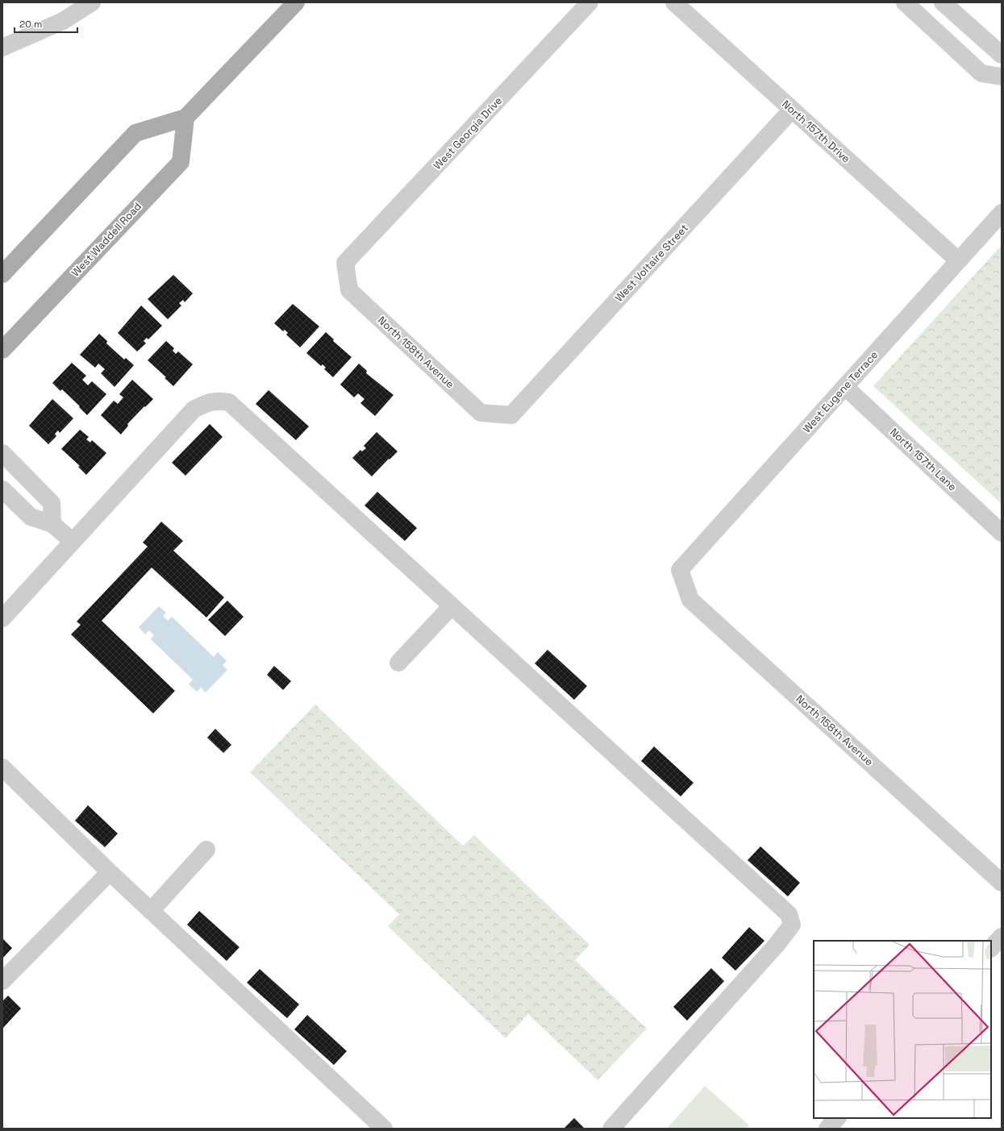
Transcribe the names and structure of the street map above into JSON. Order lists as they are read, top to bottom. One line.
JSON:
{"streets":{"main road":["West Waddell Road"],"street":["North 157th Drive","West Georgia Drive","West Voltaire Street","North 158th Avenue","West Eugene Terrace","North 157th Lane"]},"crossings":[["North 157th Drive","West Voltaire Street"],["North 157th Drive","West Eugene Terrace"],["West Georgia Drive","North 158th Avenue"],["West Voltaire Street","North 158th Avenue"],["North 158th Avenue","West Eugene Terrace"],["West Eugene Terrace","North 157th Lane"]],"scale_bar":"20 m"}
